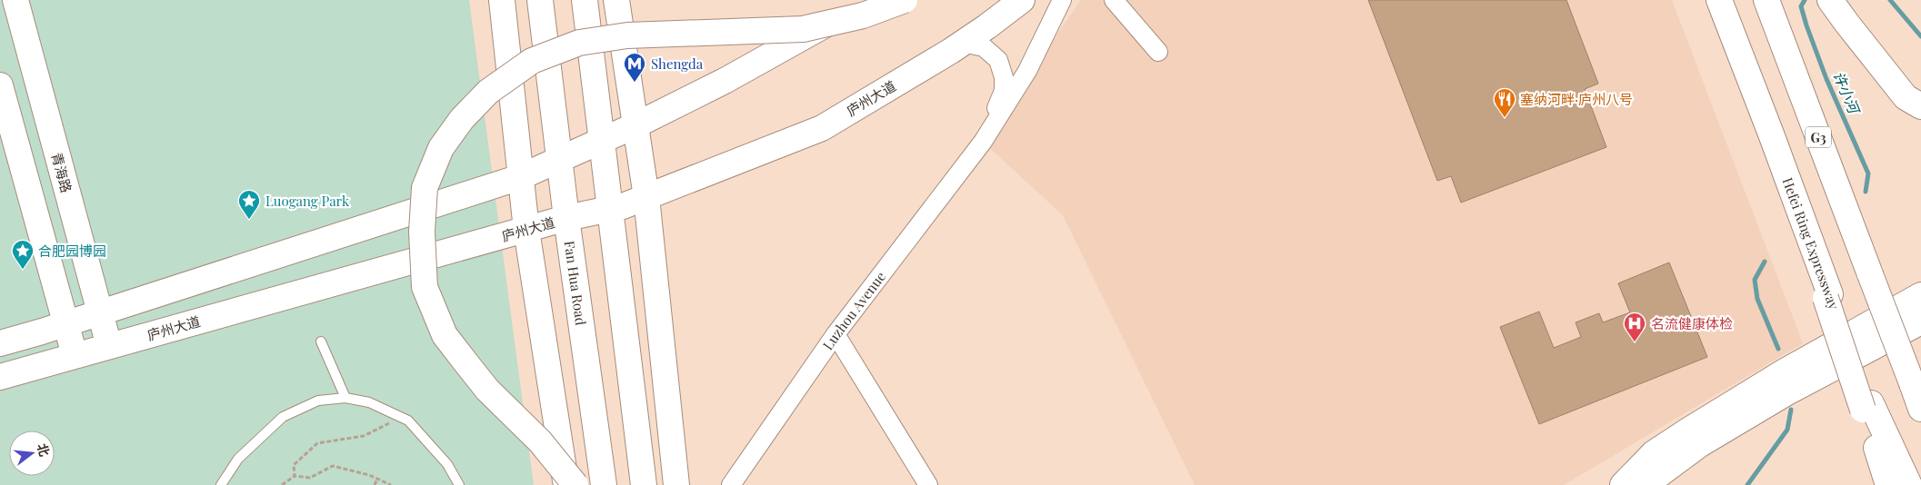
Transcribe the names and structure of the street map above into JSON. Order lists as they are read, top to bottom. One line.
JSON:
{"streets":{"main road":["庐州大道","G3","青海路","Hefei Ring Expressway","Fan Hua Road"],"street":["Luzhou Avenue"]},"crossings":[["庐州大道","青海路"],["庐州大道","Fan Hua Road"]],"water":["许小河"],"places":{"metro station":["Shengda"],"restaurant":["塞纳河畔·庐州八号"],"place":["Luogang Park","合肥园博园"],"hospital":["名流健康体检"]},"north":"right"}
